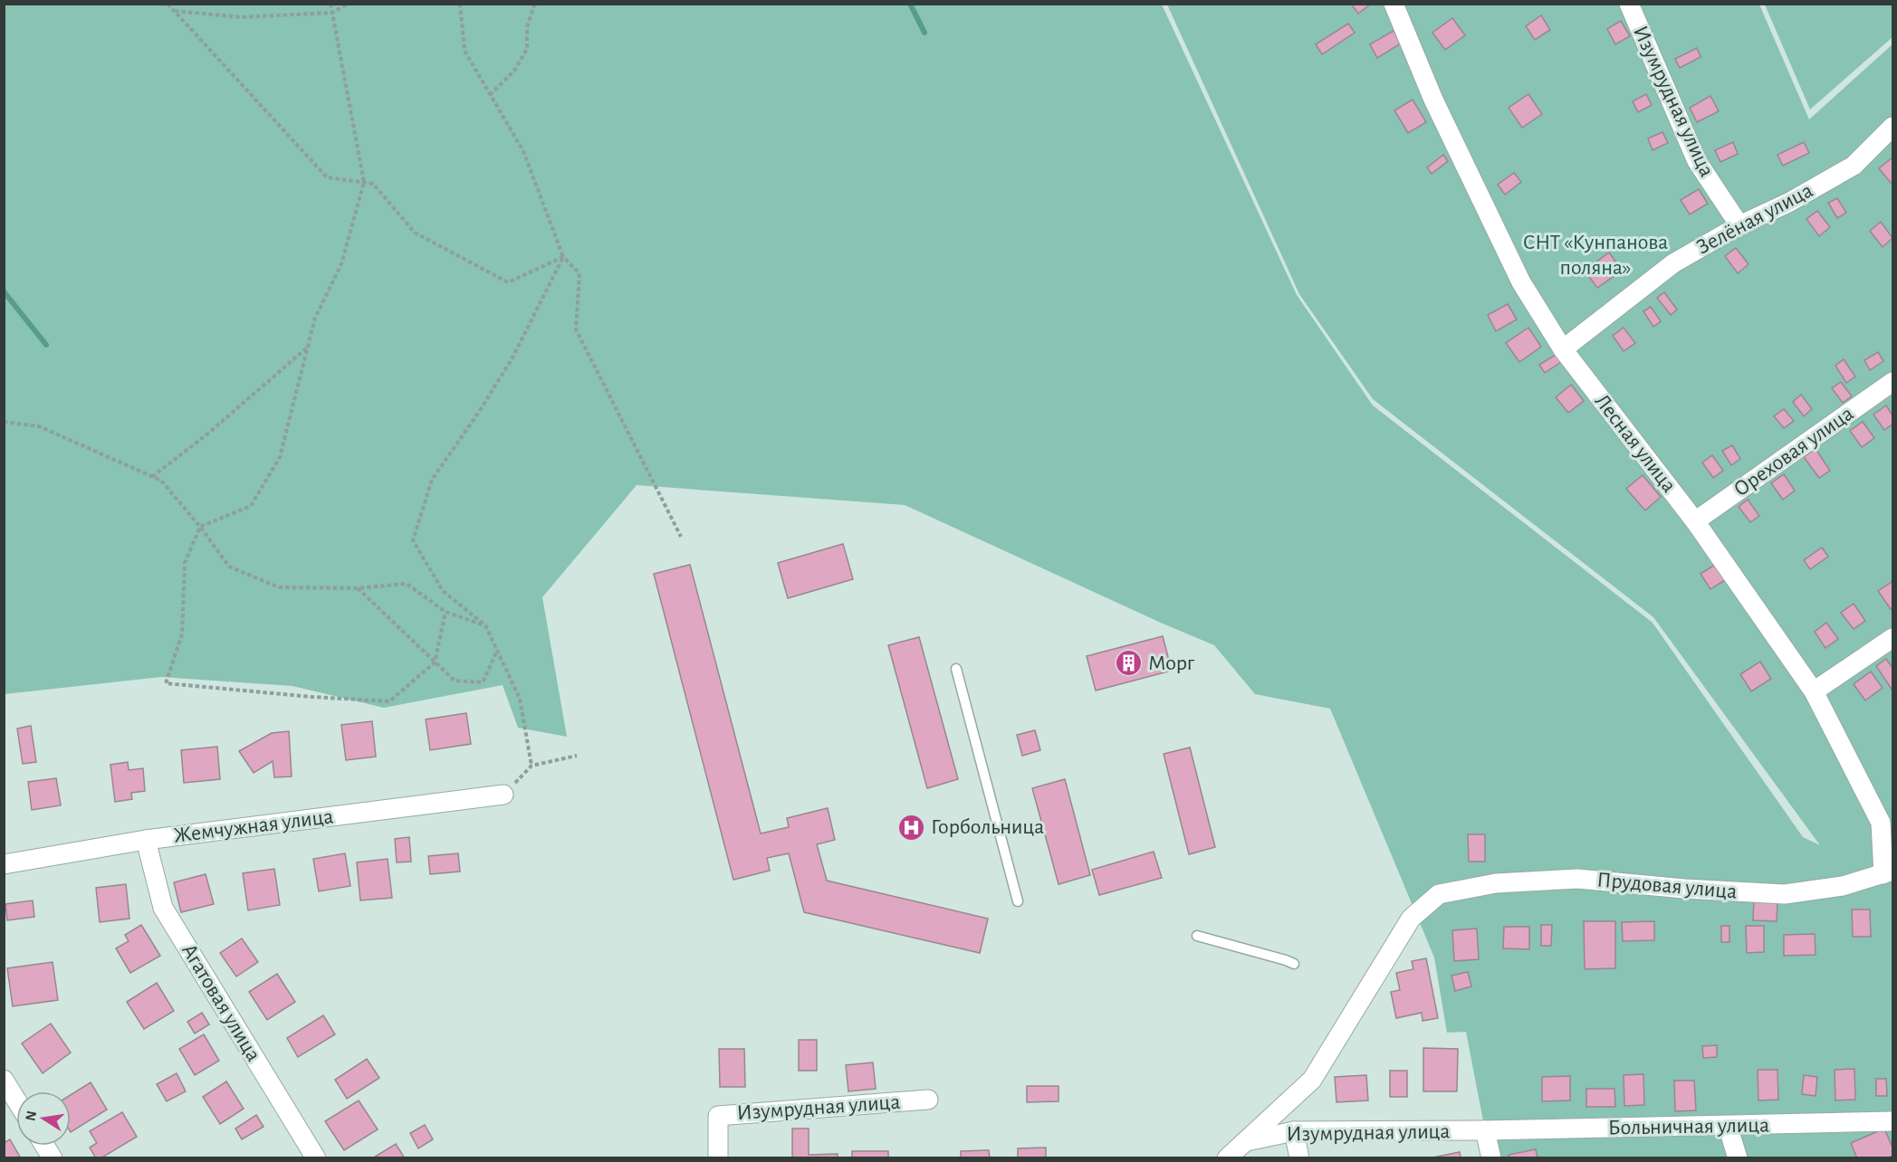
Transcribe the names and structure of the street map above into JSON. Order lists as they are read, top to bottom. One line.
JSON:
{"streets":{"street":["Изумрудная улица","Зелёная улица","Лесная улица","Ореховая улица","Жемчужная улица","Прудовая улица","Агатовая улица","Больничная улица"]},"crossings":[["Изумрудная улица","Зелёная улица"],["Изумрудная улица","Прудовая улица"],["Изумрудная улица","Больничная улица"],["Зелёная улица","Лесная улица"],["Лесная улица","Ореховая улица"],["Лесная улица","Прудовая улица"],["Жемчужная улица","Агатовая улица"]],"parks":["СНТ «Кунпанова поляна»"],"places":{"building":["Морг"],"hospital":["Горбольница"]},"north":"left"}
